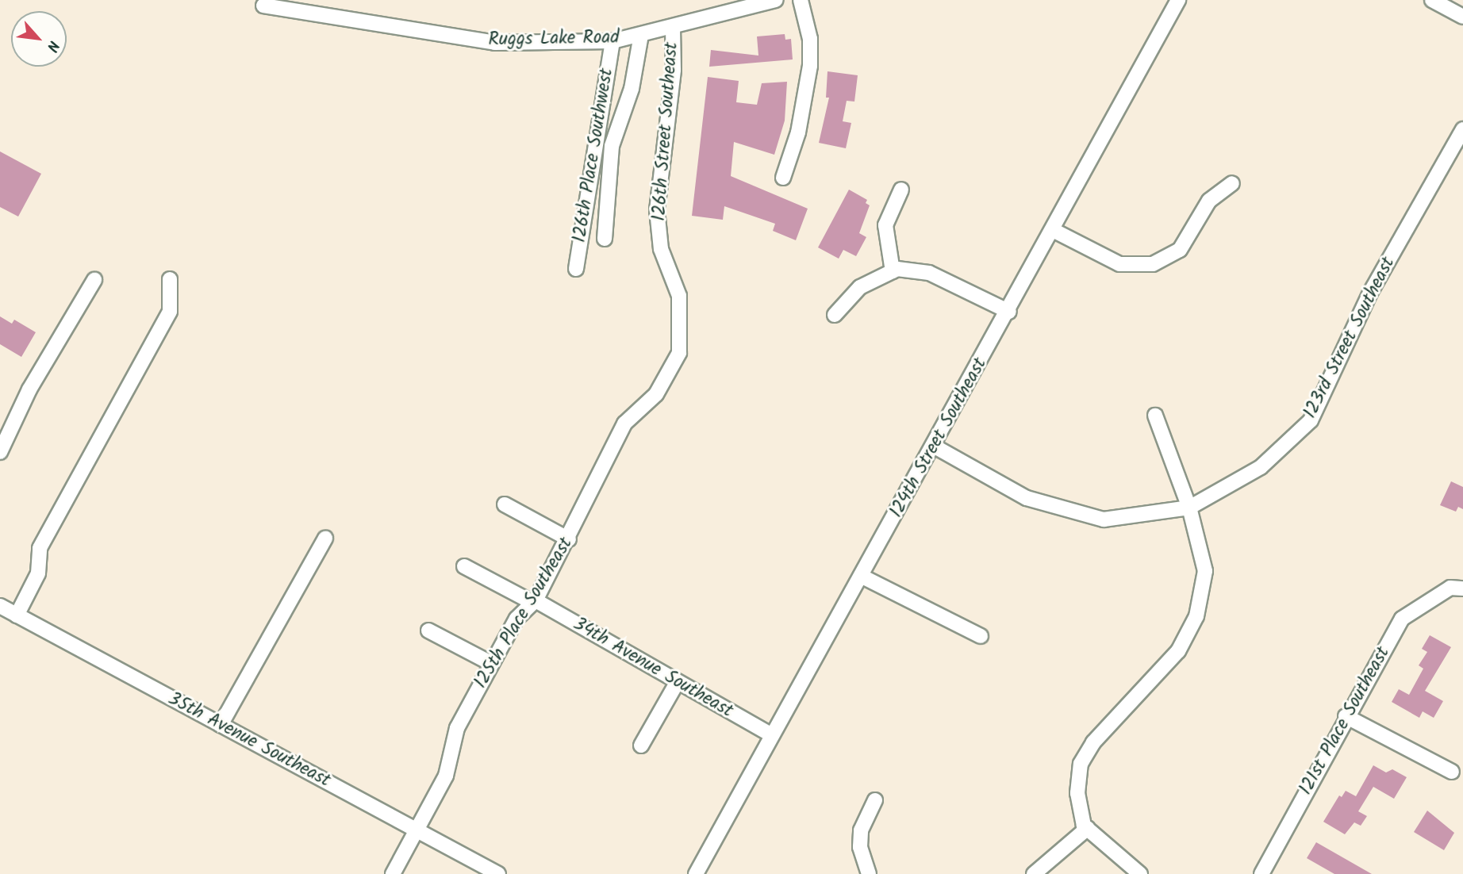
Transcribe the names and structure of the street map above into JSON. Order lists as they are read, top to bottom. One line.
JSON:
{"streets":{"street":["Ruggs Lake Road","126th Street Southeast","126th Place Southwest","123rd Street Southeast","124th Street Southeast","125th Place Southeast","34th Avenue Southeast","121st Place Southeast","35th Avenue Southeast"]},"crossings":[["Ruggs Lake Road","126th Street Southeast"],["Ruggs Lake Road","126th Place Southwest"],["126th Street Southeast","125th Place Southeast"],["123rd Street Southeast","124th Street Southeast"],["124th Street Southeast","34th Avenue Southeast"],["125th Place Southeast","34th Avenue Southeast"],["125th Place Southeast","35th Avenue Southeast"]],"north":"bottom right"}
